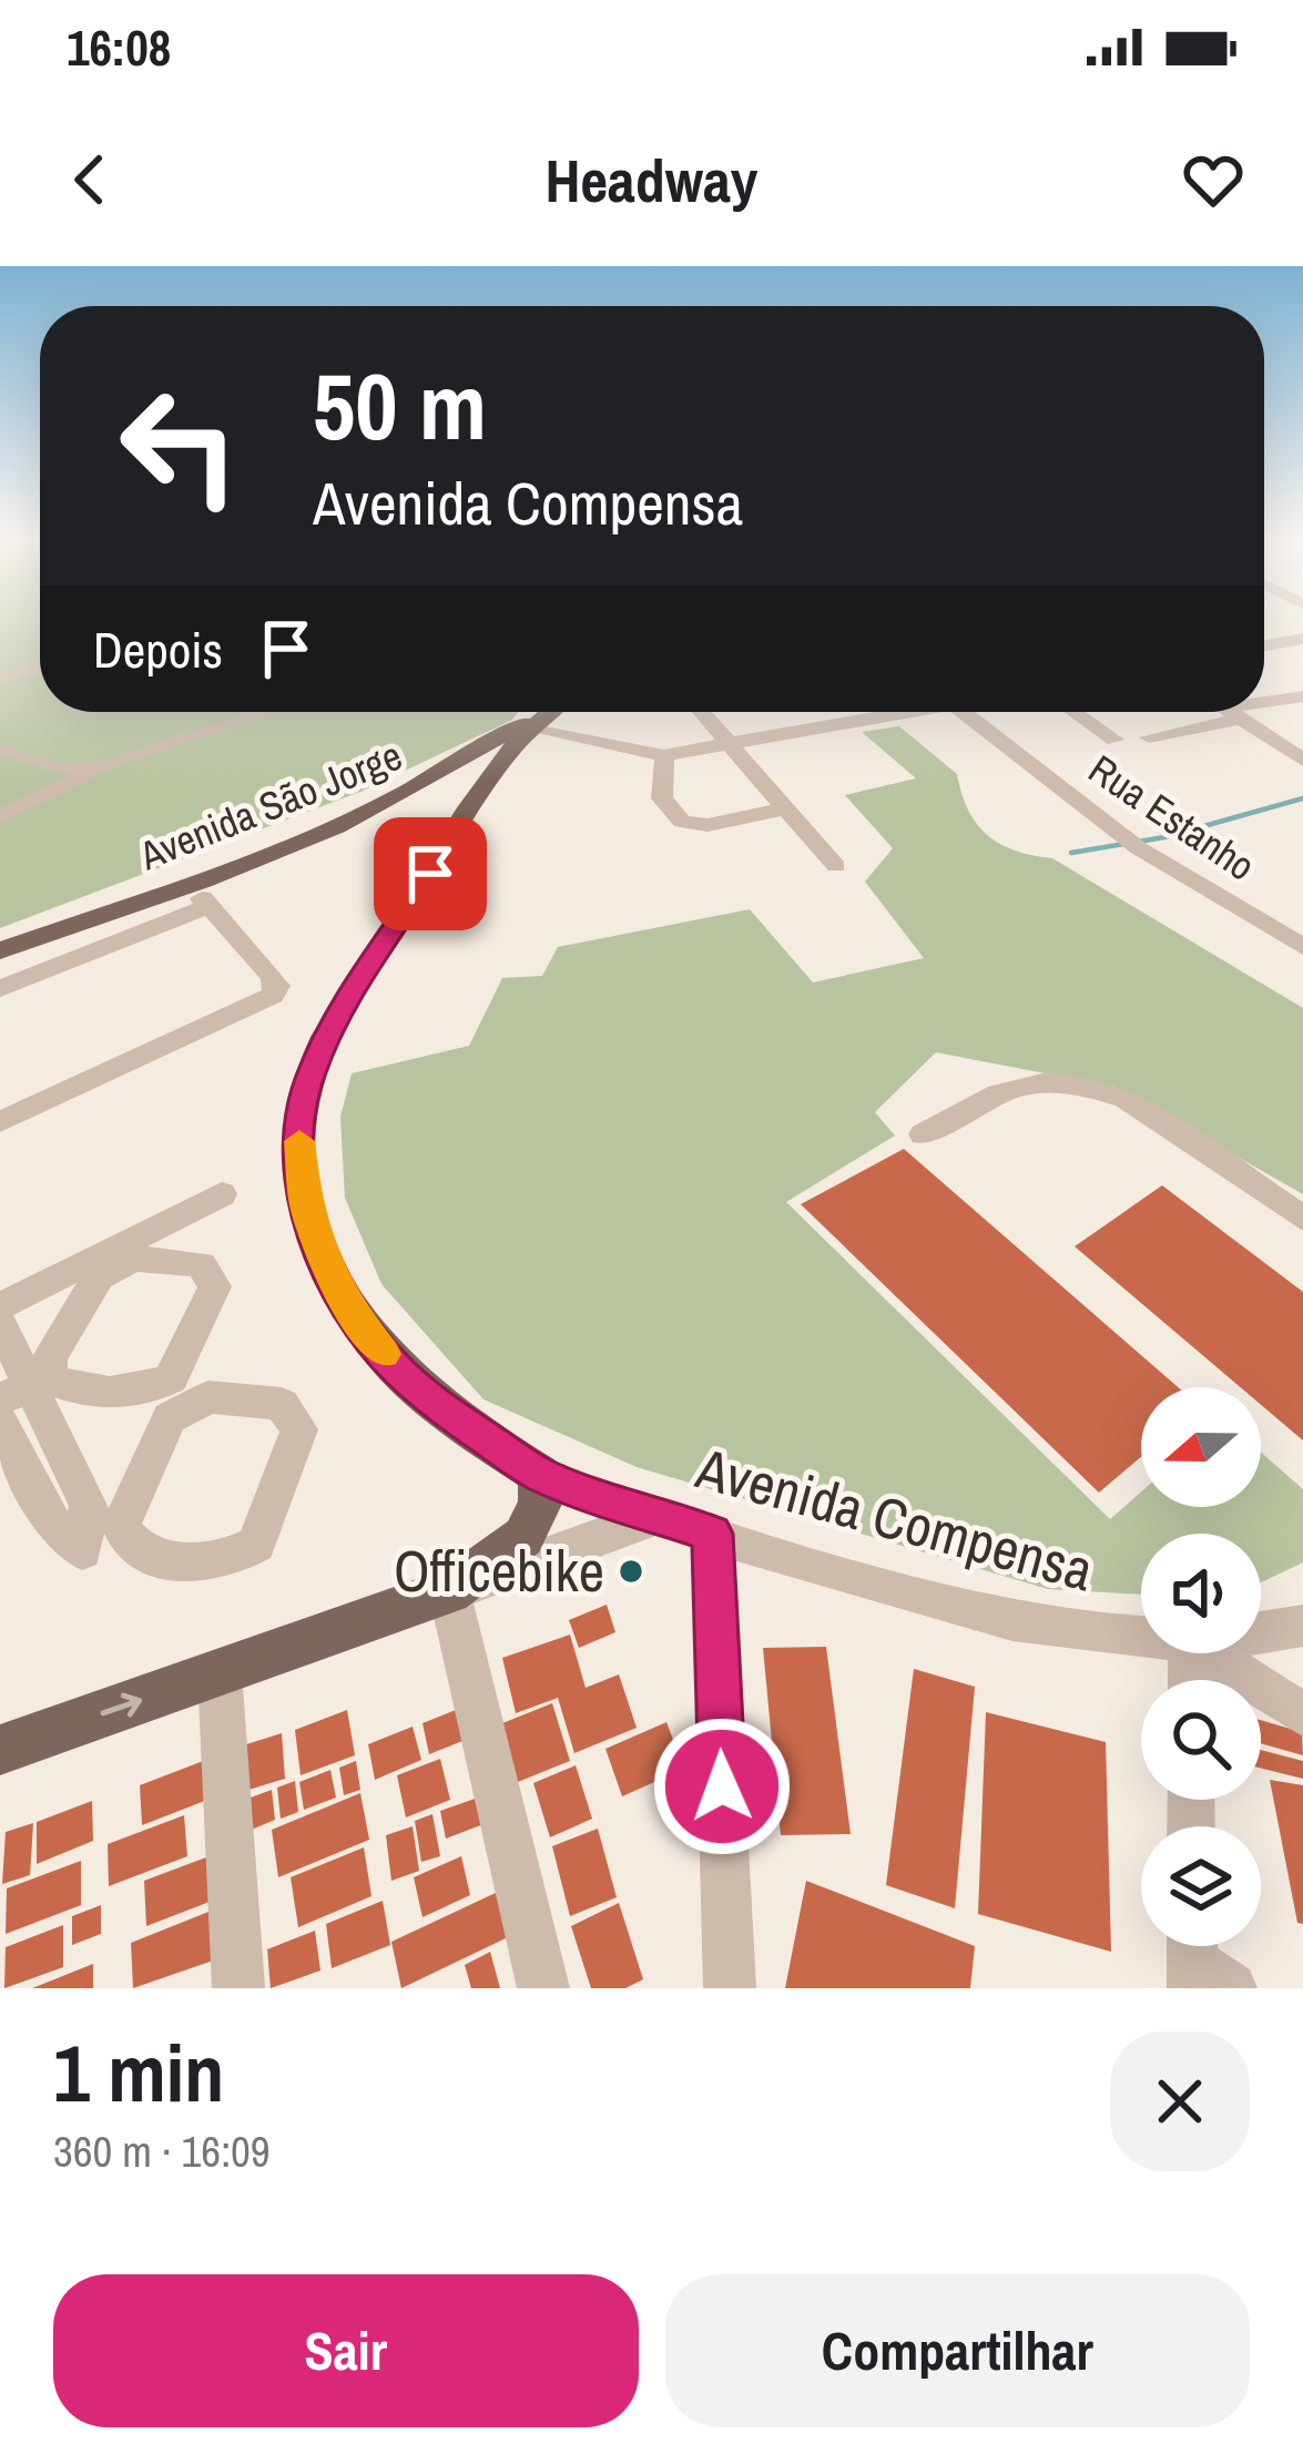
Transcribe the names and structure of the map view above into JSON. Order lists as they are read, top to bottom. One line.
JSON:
{"streets":{"main road":["Avenida São Jorge","Avenida Compensa"],"street":["Rua Estanho"]},"places":["Officebike"],"north":"left","page":{"status":"16:08","header":"Headway","turn":["50 m","Avenida Compensa"],"then":"Depois","heading":["1 min","360 m · 16:09"],"buttons":["Sair","Compartilhar"]}}
